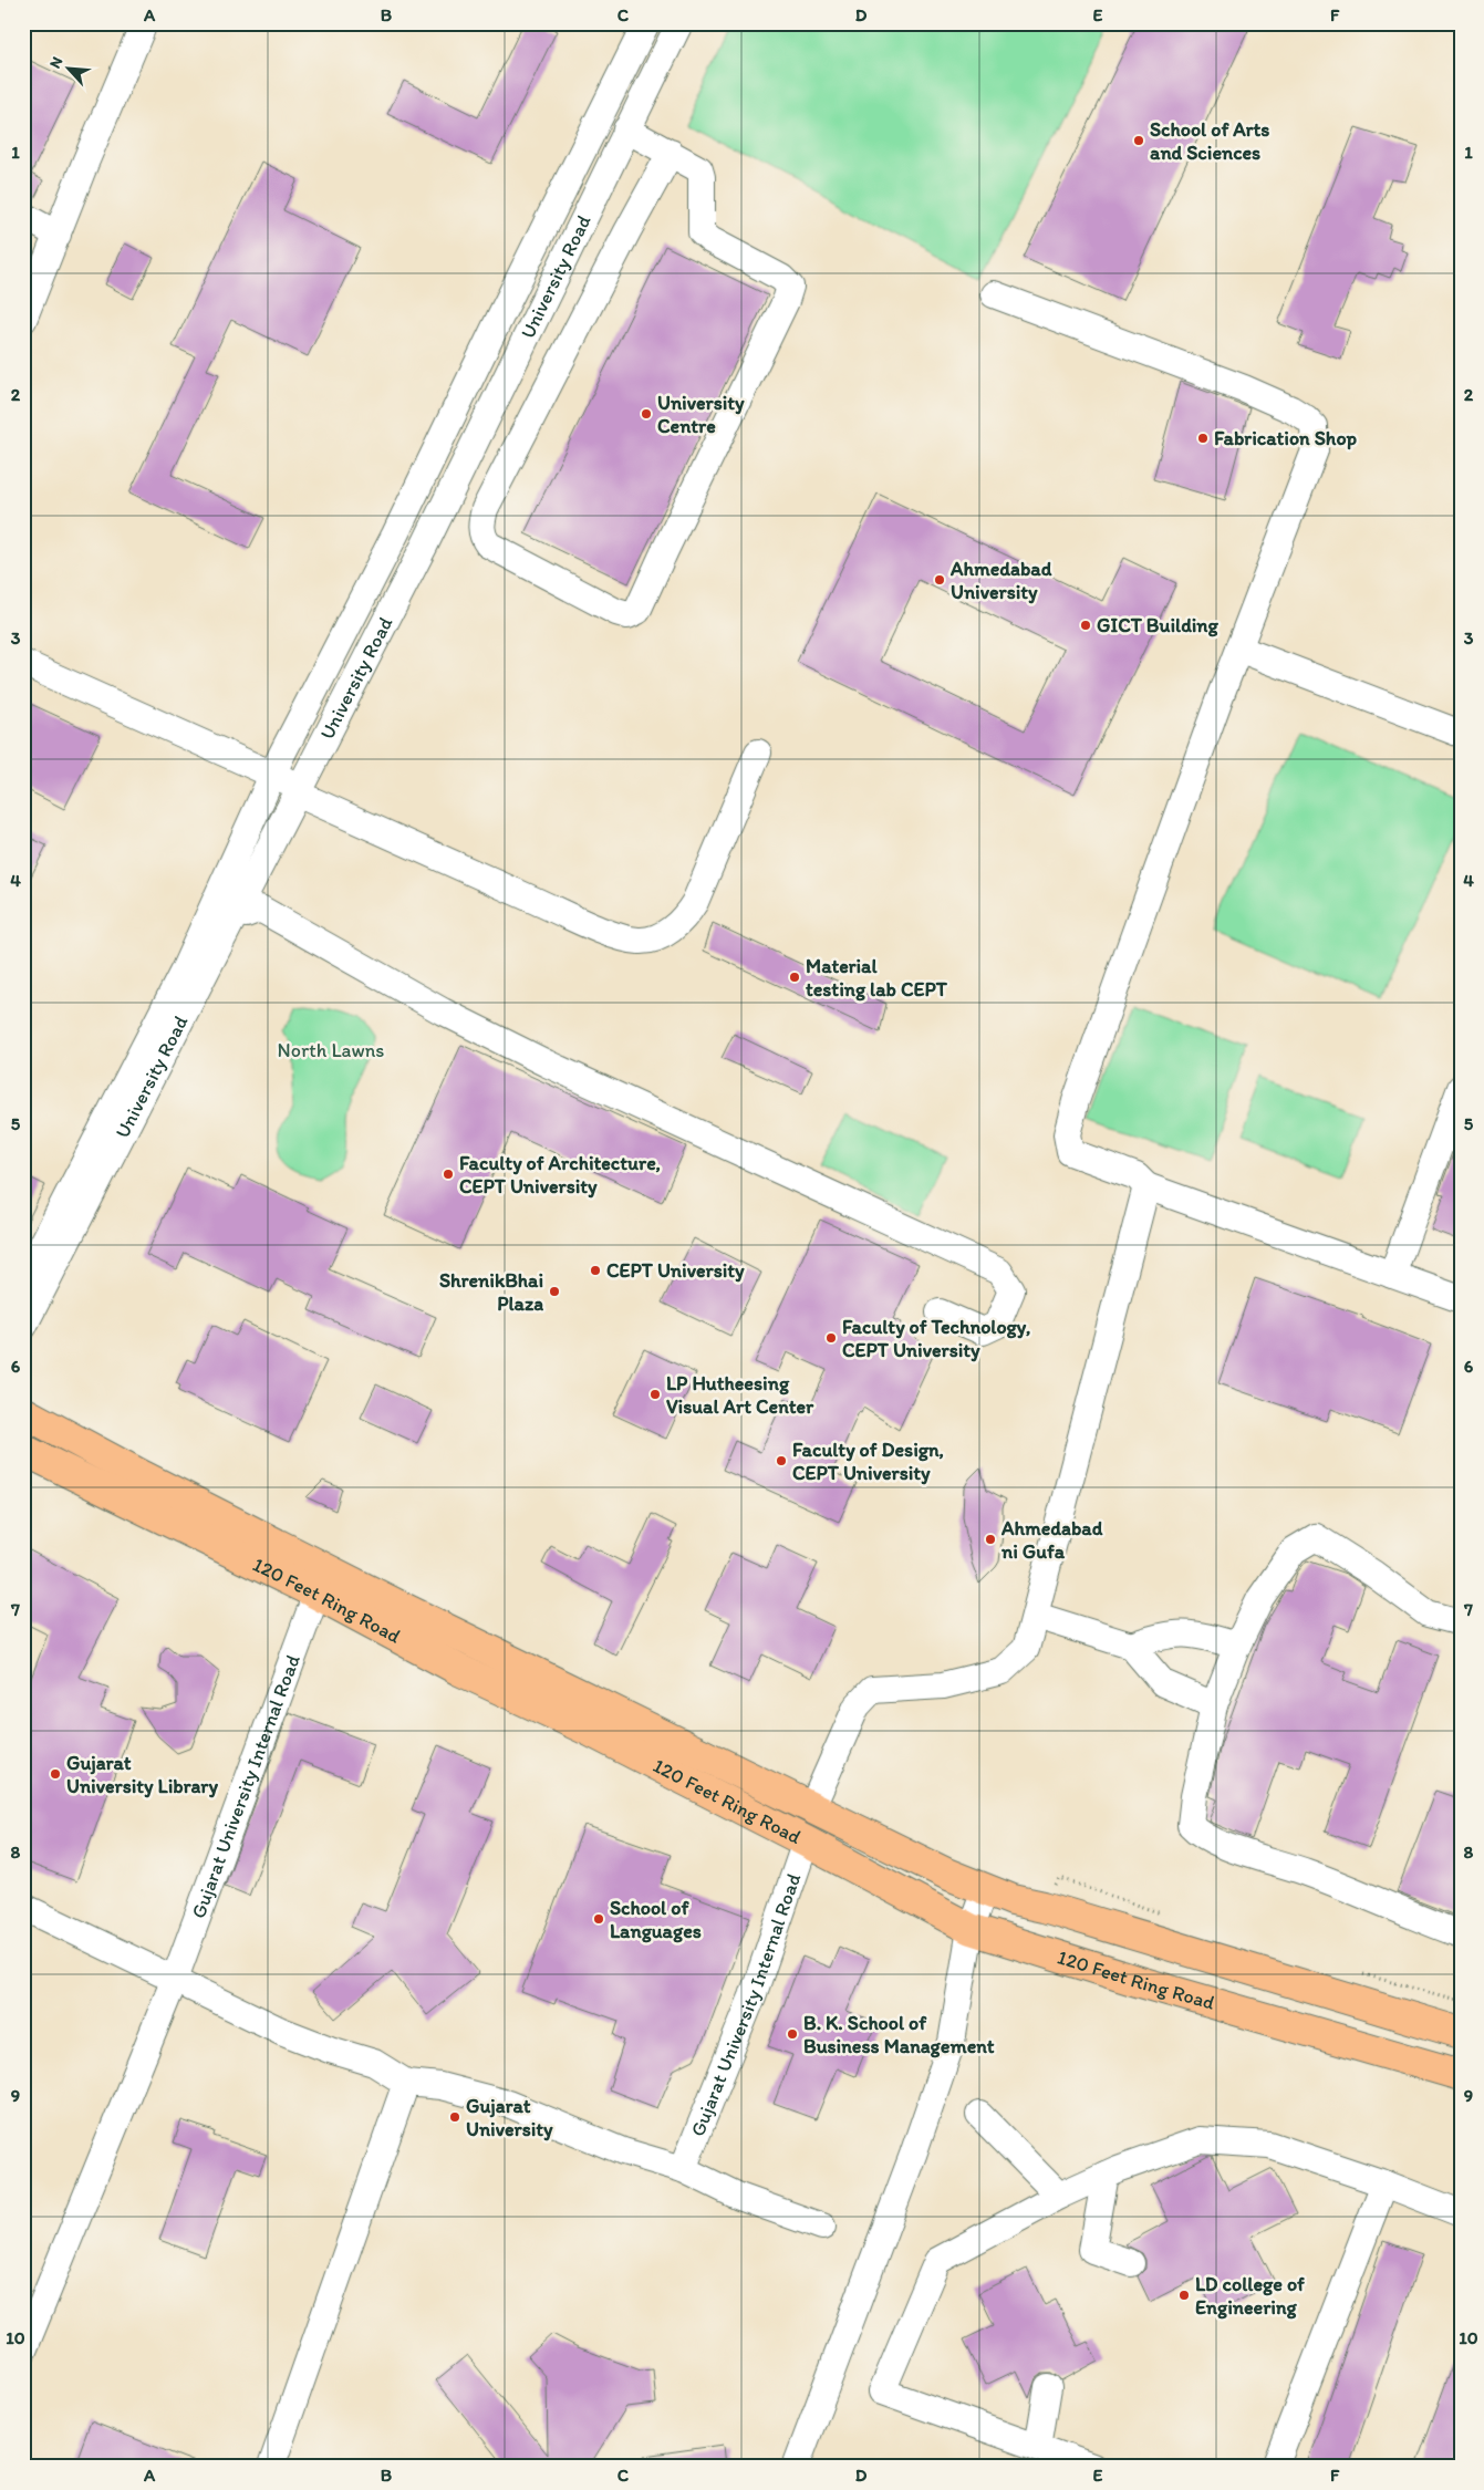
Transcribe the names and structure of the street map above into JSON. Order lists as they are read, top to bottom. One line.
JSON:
{"streets":{"main road":["120 Feet Ring Road"],"street":["University Road","Gujarat University Internal Road"]},"crossings":[["120 Feet Ring Road","Gujarat University Internal Road"]],"parks":["North Lawns"],"places":["School of Arts and Sciences","University Centre","Fabrication Shop","Ahmedabad University","GICT Building","Material testing lab CEPT","Faculty of Architecture, CEPT University","CEPT University","ShrenikBhai Plaza","Faculty of Technology, CEPT University","LP Hutheesing Visual Art Center","Faculty of Design, CEPT University","Ahmedabad ni Gufa","Gujarat University Library","School of Languages","B. K. School of Business Management","Gujarat University","LD college of Engineering"],"north":"top left","grid":{"columns":["A","B","C","D","E","F"],"rows":["1","2","3","4","5","6","7","8","9","10"]}}
